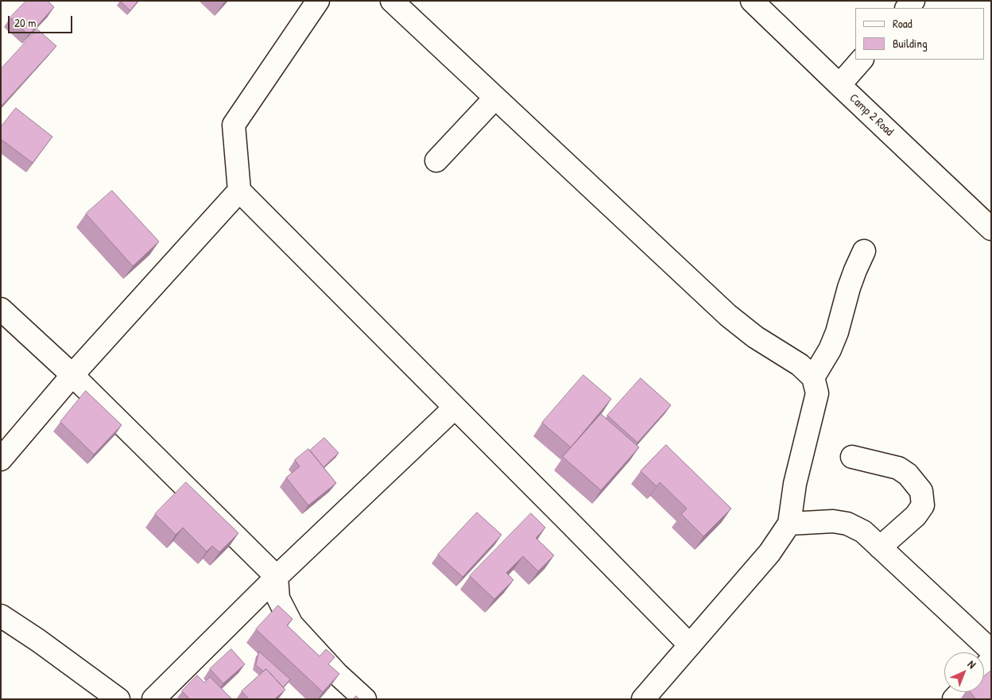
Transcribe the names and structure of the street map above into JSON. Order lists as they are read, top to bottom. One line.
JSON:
{"streets":{"street":["Camp 2 Road"]},"legend":["Road","Building"],"scale_bar":"20 m","north":"top right"}
